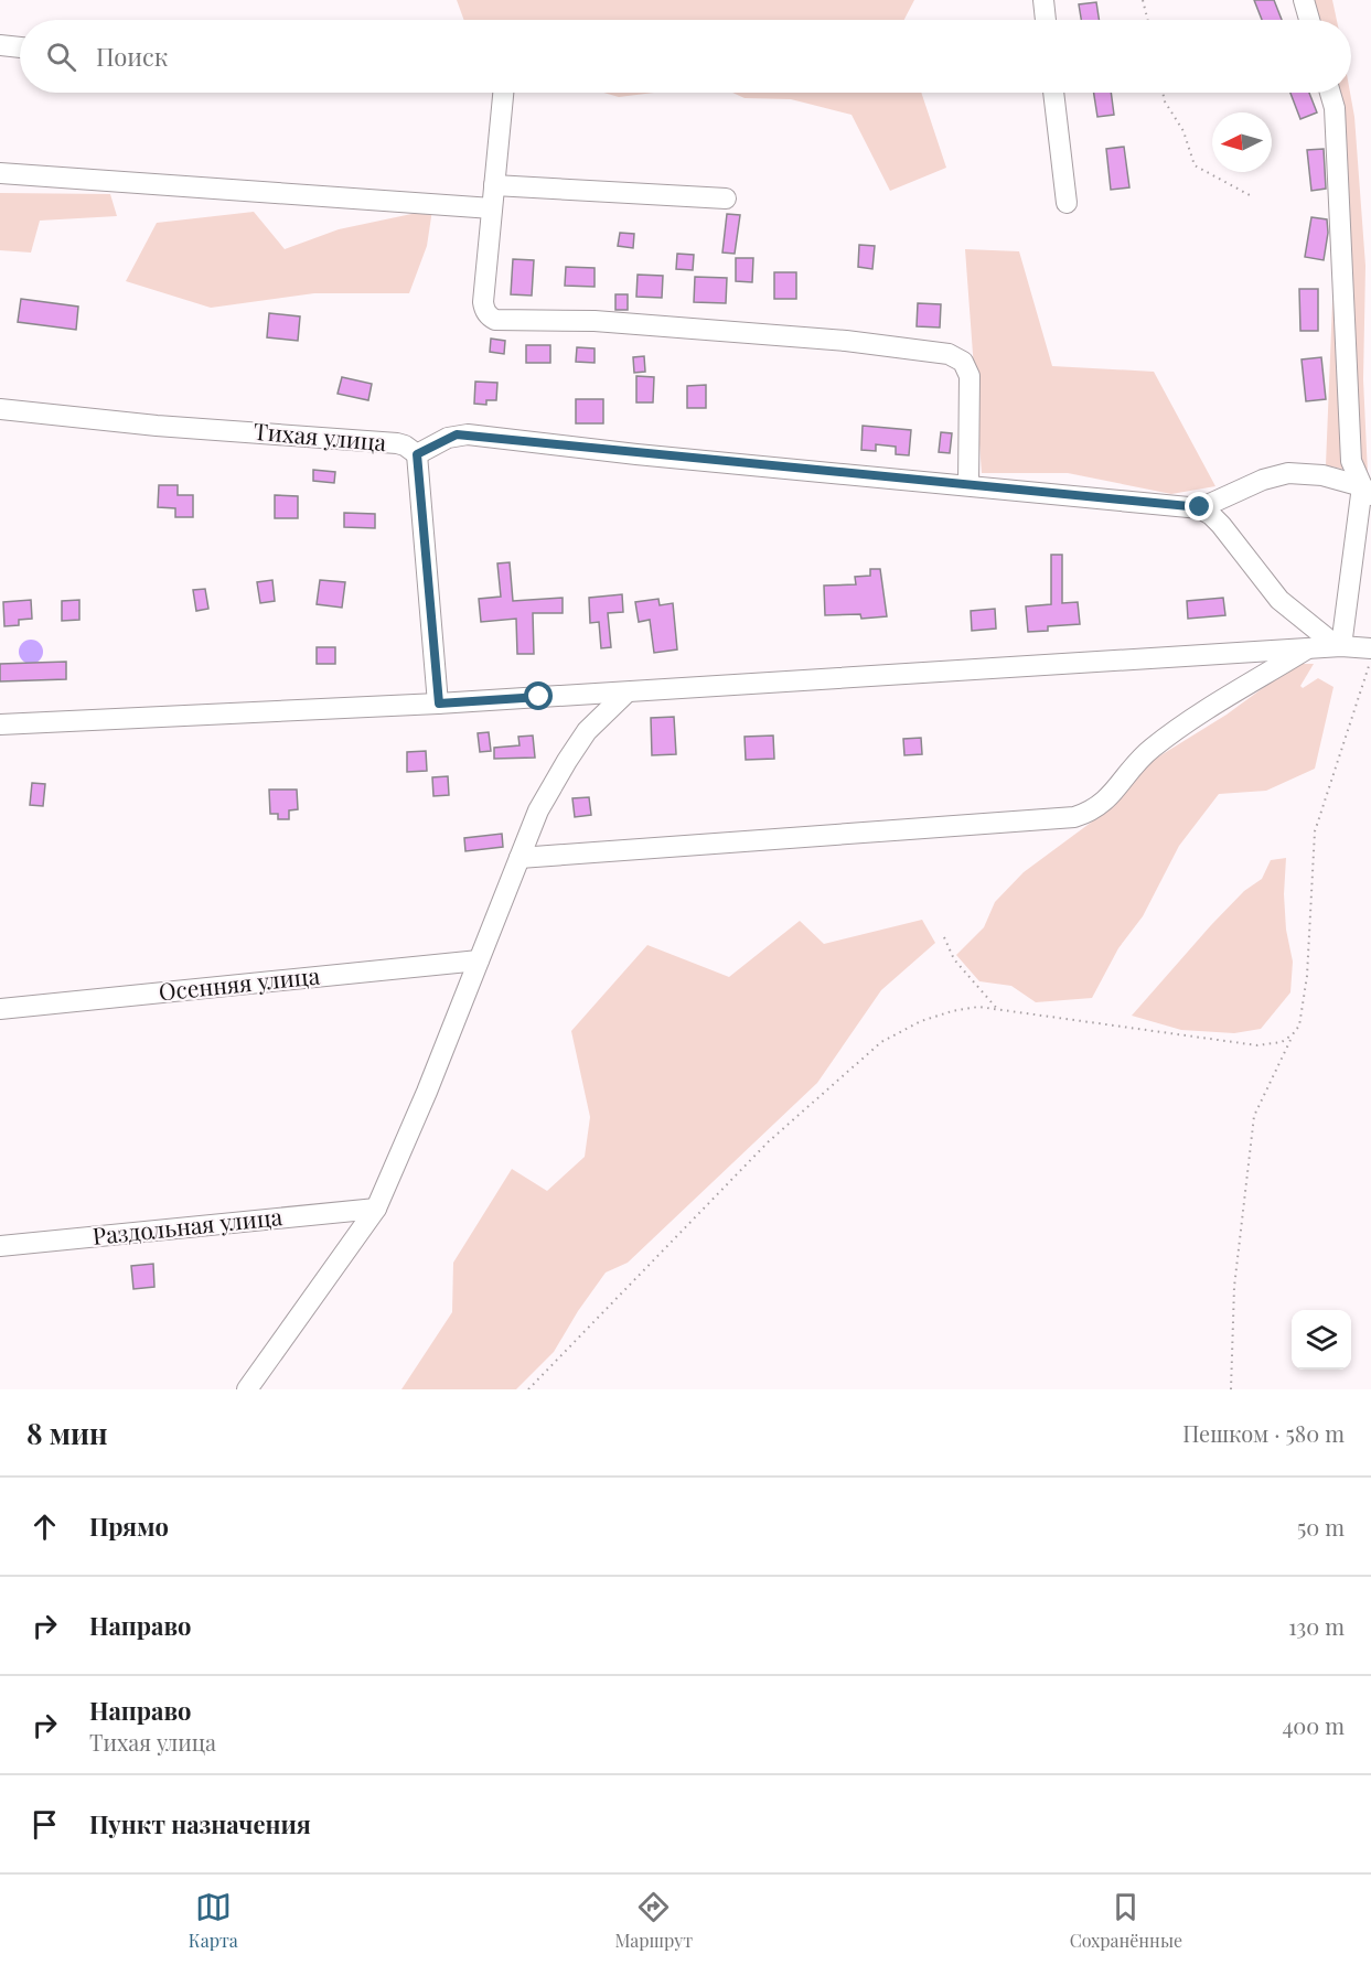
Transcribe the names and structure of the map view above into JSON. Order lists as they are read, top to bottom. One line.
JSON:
{"streets":{"street":["Тихая улица","Осенняя улица","Раздольная улица"]},"north":"left","page":{"search":"Поиск","heading":["8 мин","Пешком · 580 m"],"list":[["Прямо","50 m"],["Направо","130 m"],["Направо","Тихая улица","400 m"],"Пункт назначения"],"nav":["Карта","Маршрут","Сохранённые"]}}
